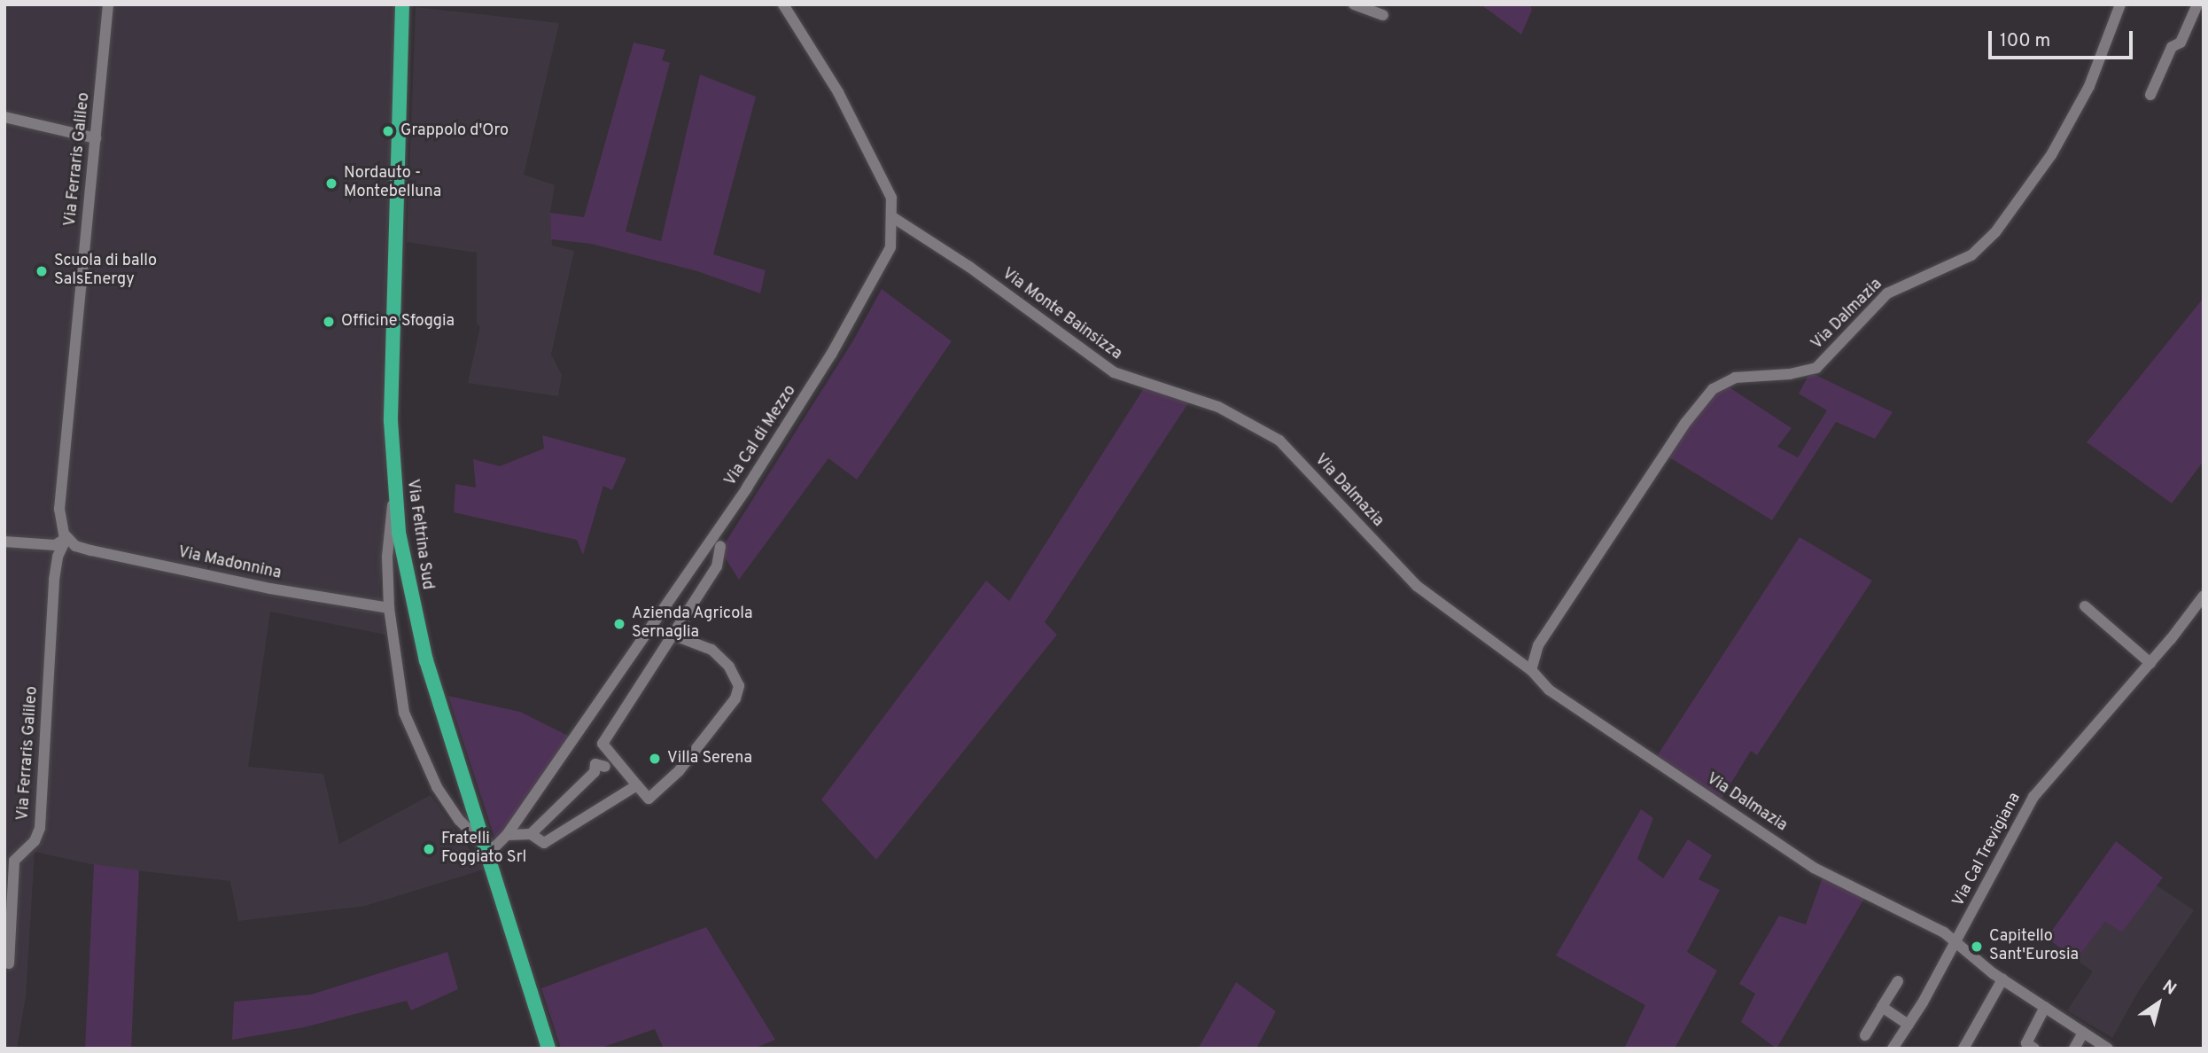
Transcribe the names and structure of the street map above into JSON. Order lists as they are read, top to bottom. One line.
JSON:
{"streets":{"main road":["Via Feltrina Sud"],"street":["Via Ferraris Galileo","Via Monte Bainsizza","Via Dalmazia","Via Cal di Mezzo","Via Madonnina","Via Cal Trevigiana"]},"crossings":[["Via Ferraris Galileo","Via Madonnina"],["Via Monte Bainsizza","Via Dalmazia"],["Via Monte Bainsizza","Via Cal di Mezzo"],["Via Dalmazia","Via Cal Trevigiana"],["Via Cal di Mezzo","Via Feltrina Sud"]],"places":["Grappolo d'Oro","Nordauto - Montebelluna","Scuola di ballo SalsEnergy","Officine Sfoggia","Azienda Agricola Sernaglia","Villa Serena","Fratelli Foggiato Srl","Capitello Sant'Eurosia"],"scale_bar":"100 m","north":"top right"}
